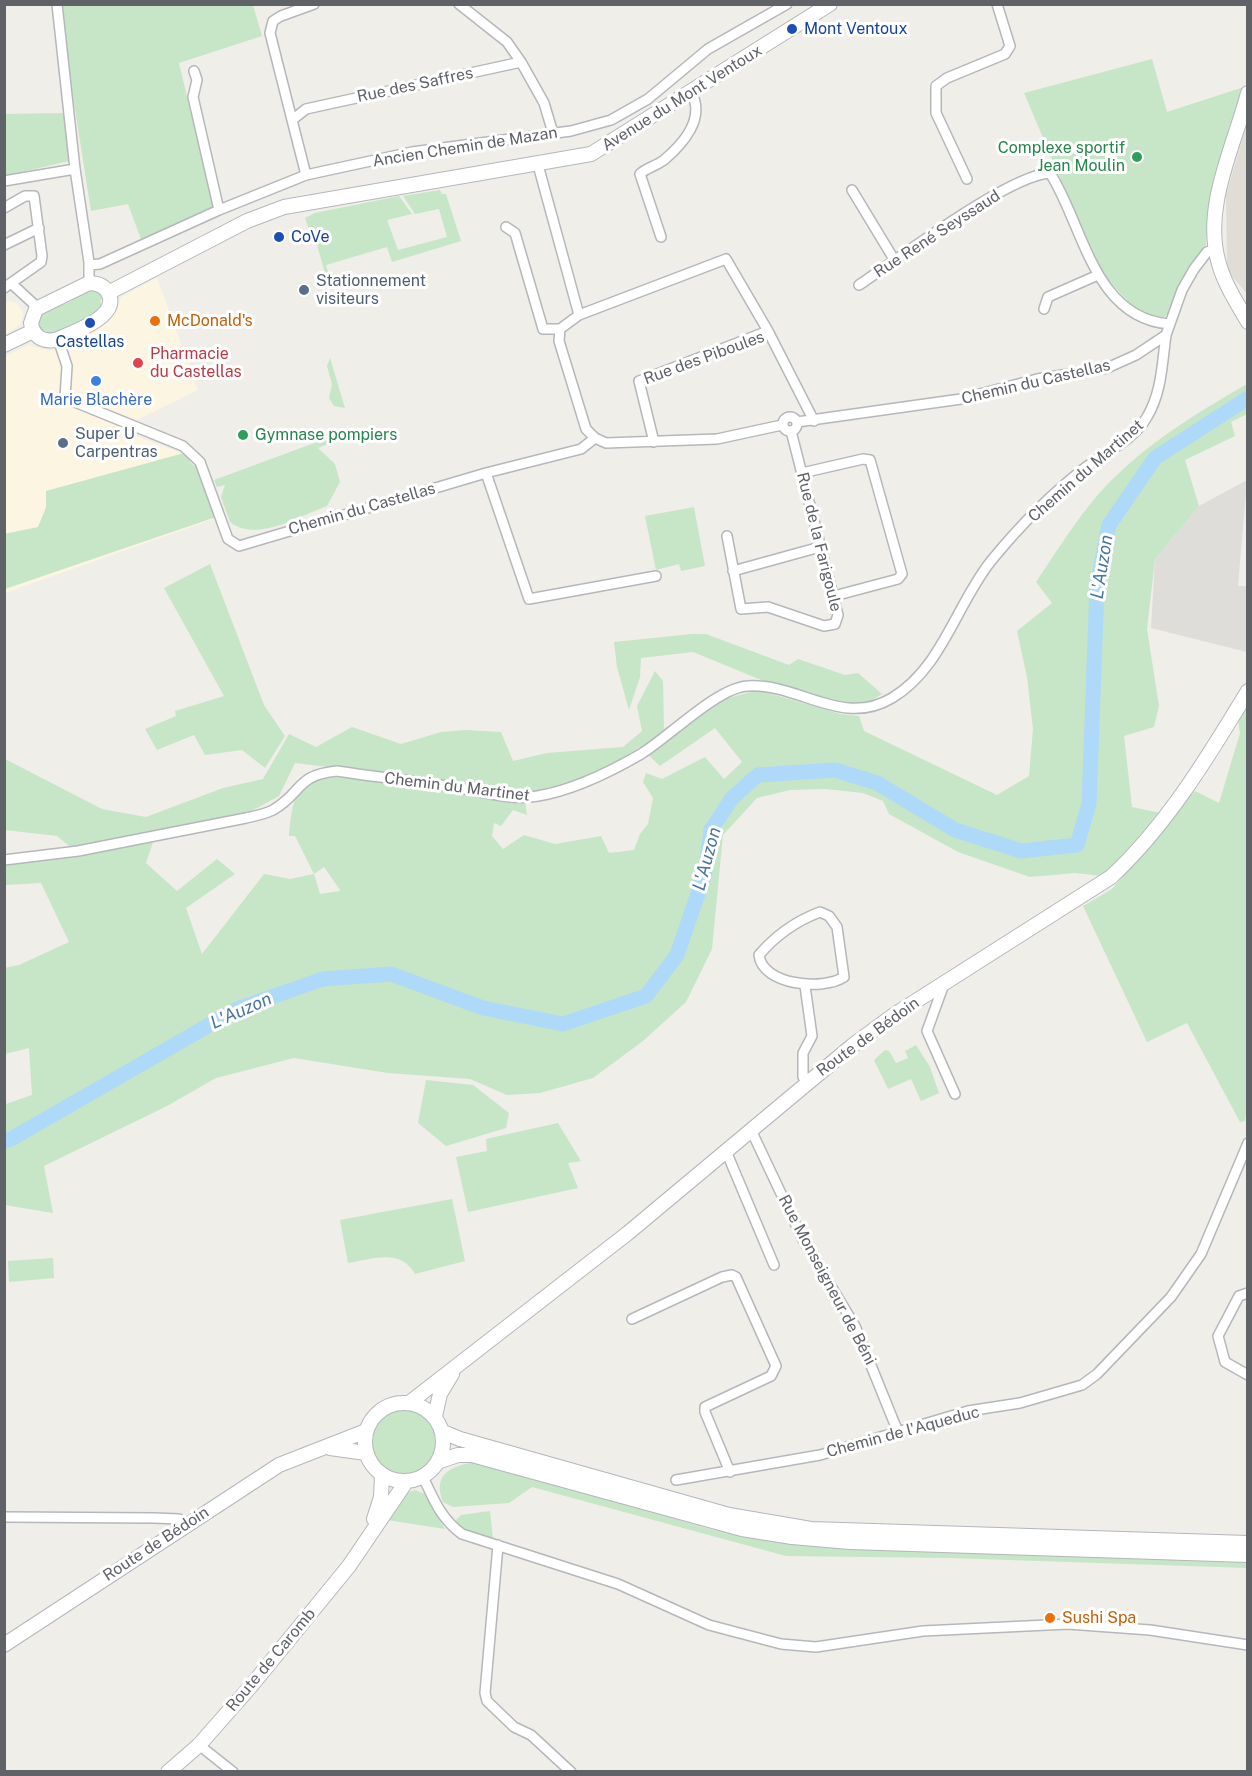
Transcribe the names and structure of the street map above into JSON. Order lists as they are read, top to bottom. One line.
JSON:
{"streets":{"main road":["Avenue du Mont Ventoux","Route de Bédoin","Route de Caromb"],"street":["Rue des Saffres","Ancien Chemin de Mazan","Rue René Seyssaud","Rue des Piboules","Chemin du Castellas","Chemin du Martinet","Rue de la Farigoule","Rue Monseigneur de Béni","Chemin de l'Aqueduc"]},"crossings":[["Rue des Piboules","Chemin du Castellas"],["Chemin du Castellas","Chemin du Martinet"],["Chemin du Castellas","Rue de la Farigoule"],["Route de Bédoin","Rue Monseigneur de Béni"],["Rue Monseigneur de Béni","Chemin de l'Aqueduc"]],"water":["L'Auzon"],"places":["Mont Ventoux","Complexe sportif Jean Moulin","CoVe","Stationnement visiteurs","McDonald's","Castellas","Pharmacie du Castellas","Marie Blachère","Gymnase pompiers","Super U Carpentras","Sushi Spa"]}
